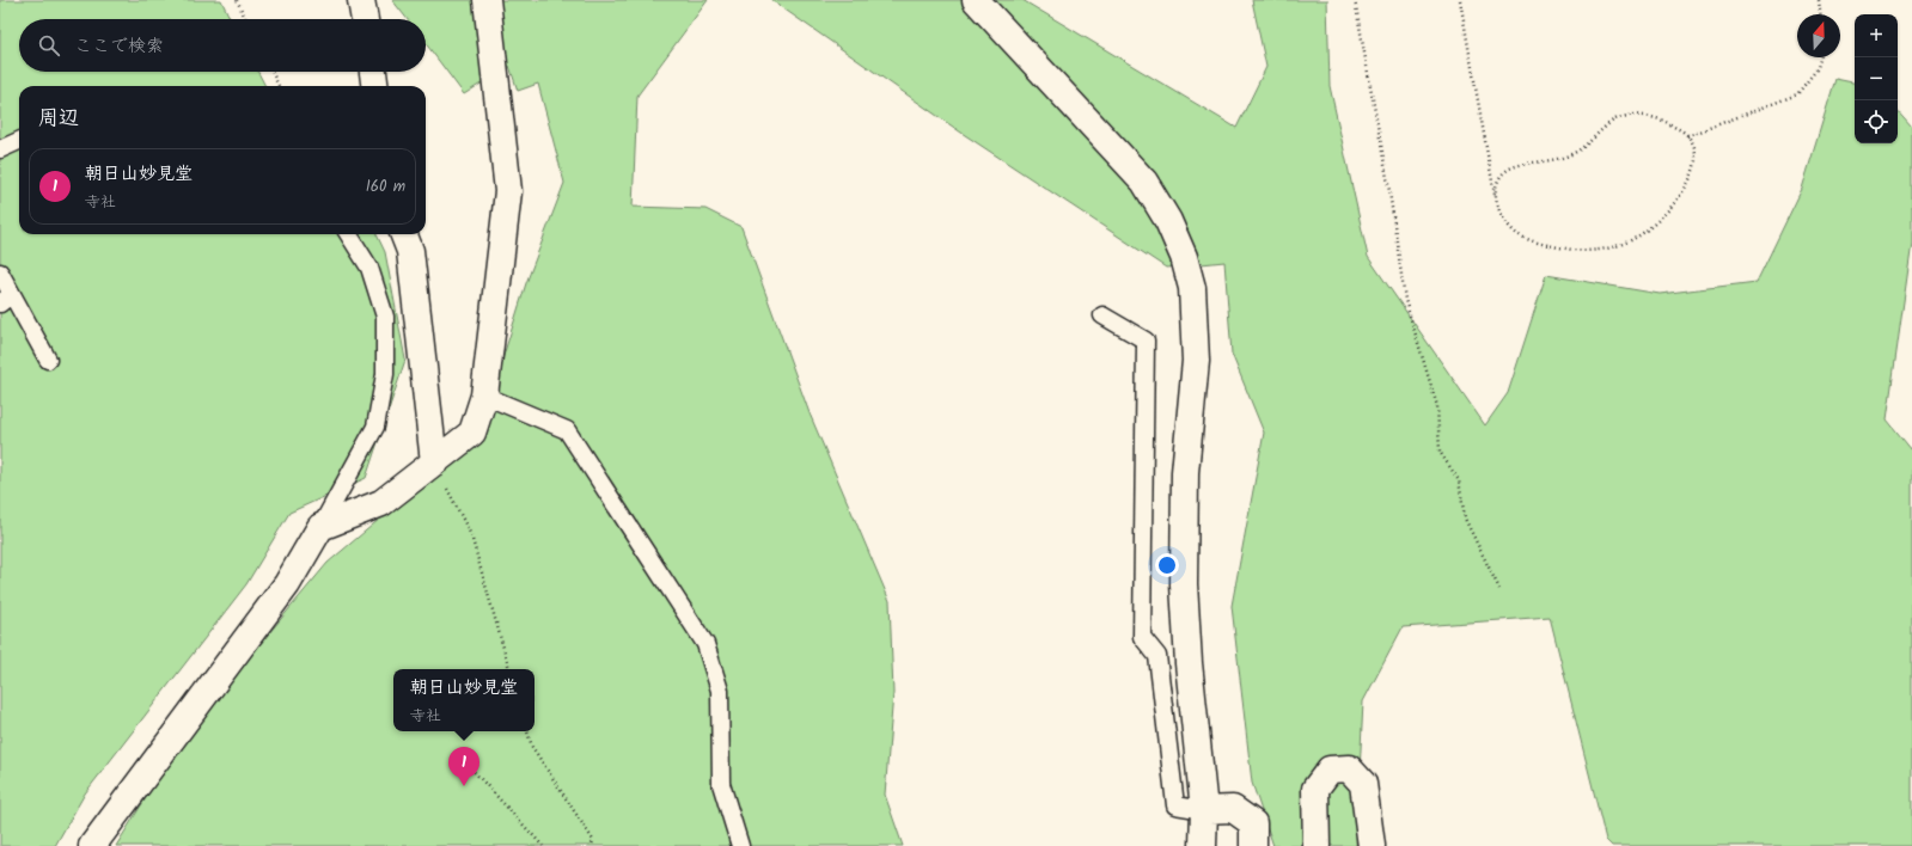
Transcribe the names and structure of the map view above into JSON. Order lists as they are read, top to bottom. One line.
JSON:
{"north":"top","page":{"map_buttons":["+","−"],"search":"ここで検索","heading":"周辺","list":[{"mark":"1","name":"朝日山妙見堂","note":"寺社","value":"160 m"}],"popup":["朝日山妙見堂","寺社"],"pins":"1"}}
